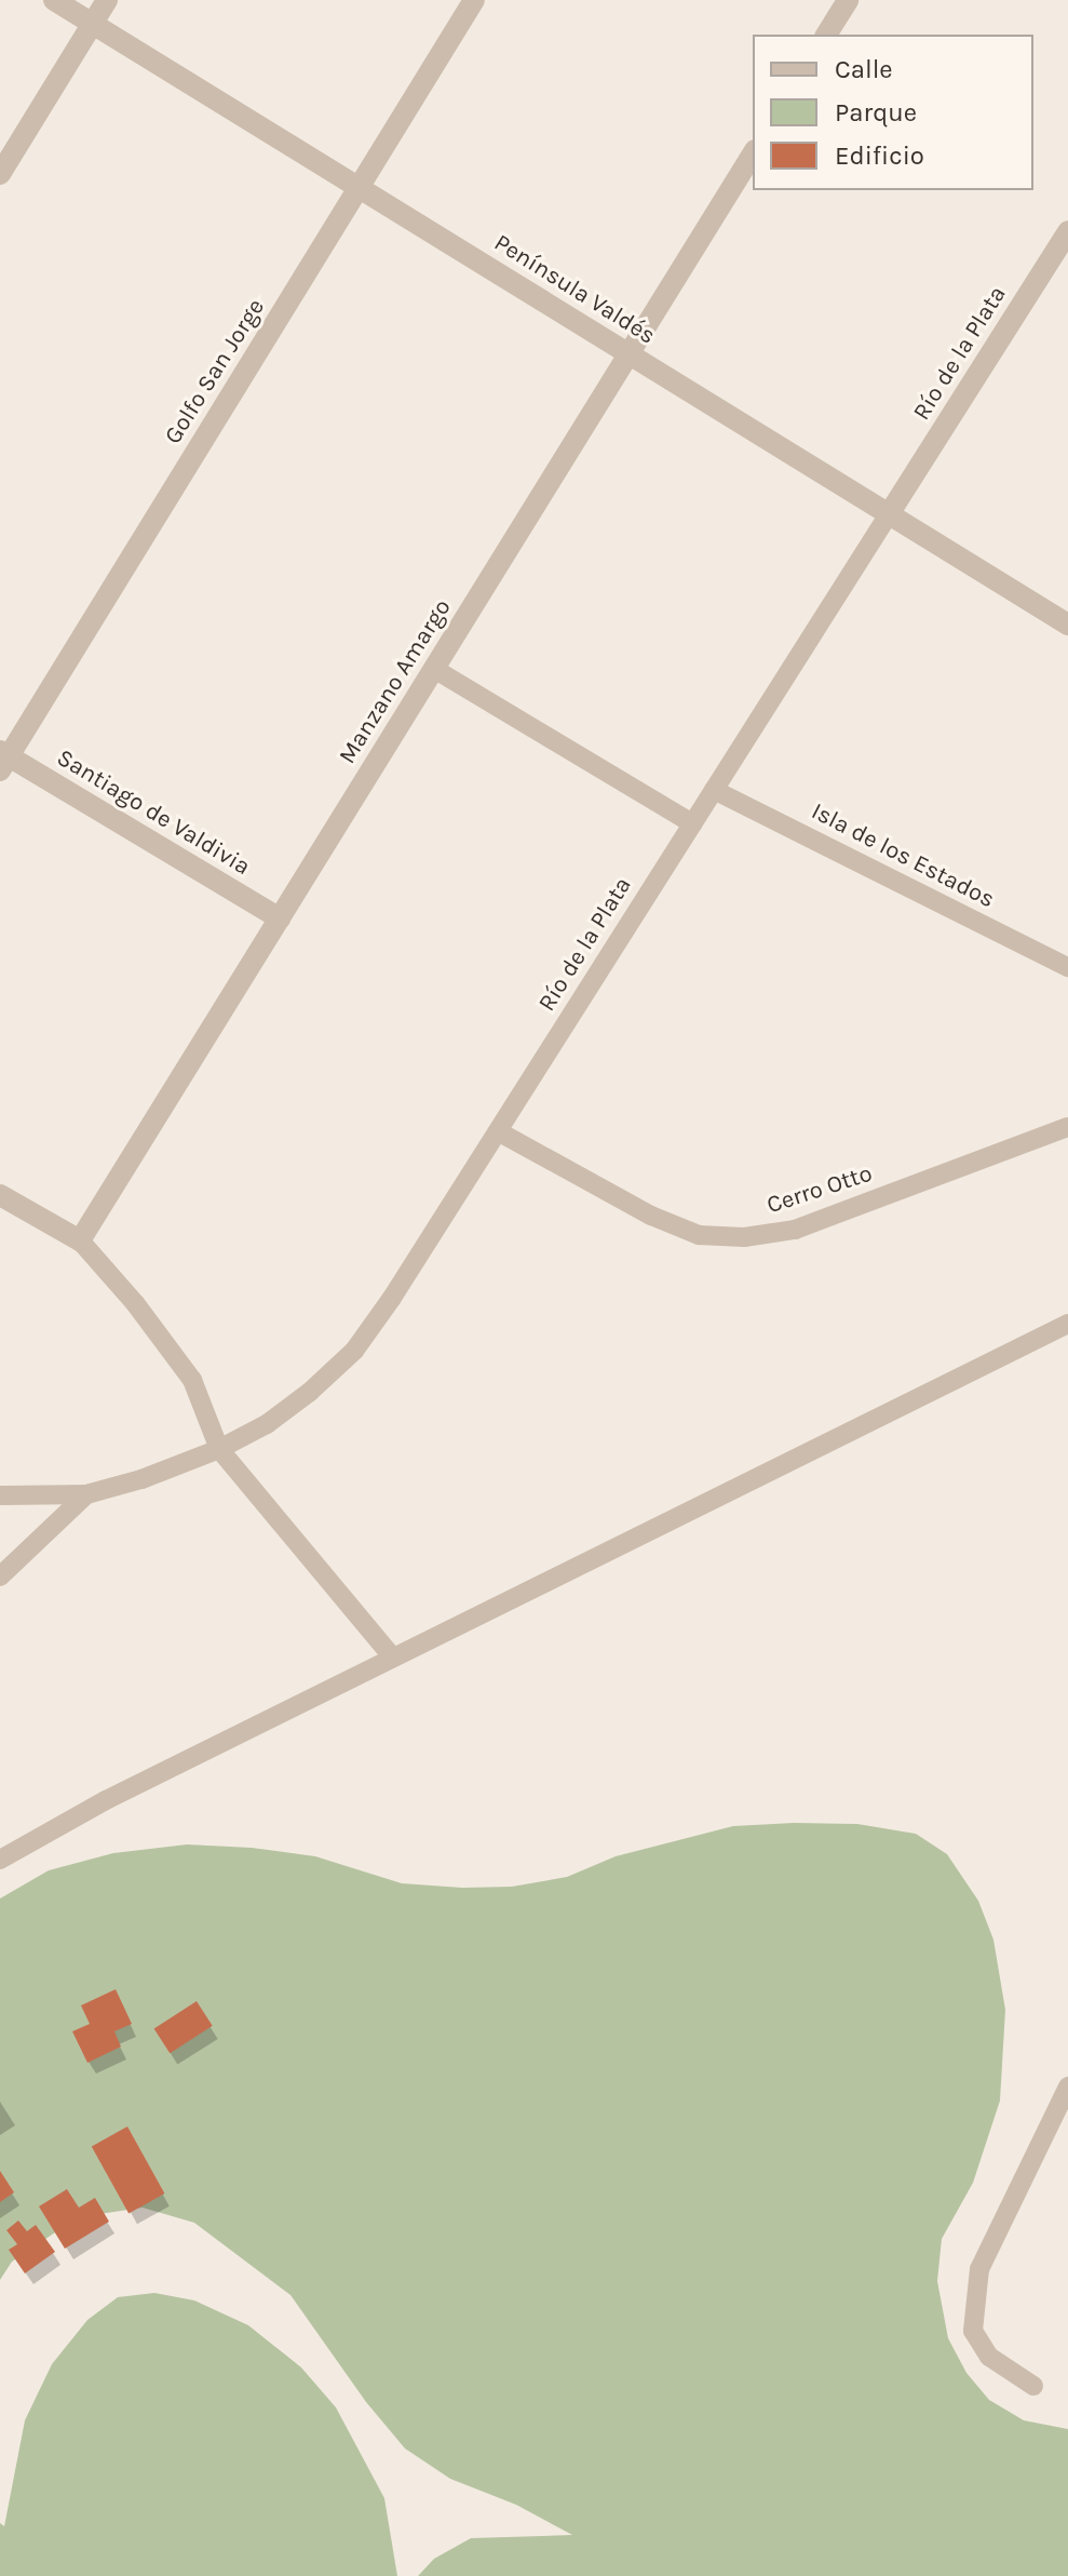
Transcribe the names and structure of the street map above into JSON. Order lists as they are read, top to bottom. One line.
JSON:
{"streets":{"street":["Península Valdés","Río de la Plata","Golfo San Jorge","Manzano Amargo","Santiago de Valdivia"],"lane":["Isla de los Estados","Cerro Otto"]},"crossings":[["Península Valdés","Río de la Plata"],["Península Valdés","Golfo San Jorge"],["Península Valdés","Manzano Amargo"],["Río de la Plata","Isla de los Estados"],["Río de la Plata","Cerro Otto"],["Golfo San Jorge","Santiago de Valdivia"],["Manzano Amargo","Santiago de Valdivia"]],"legend":["Calle","Parque","Edificio"]}
